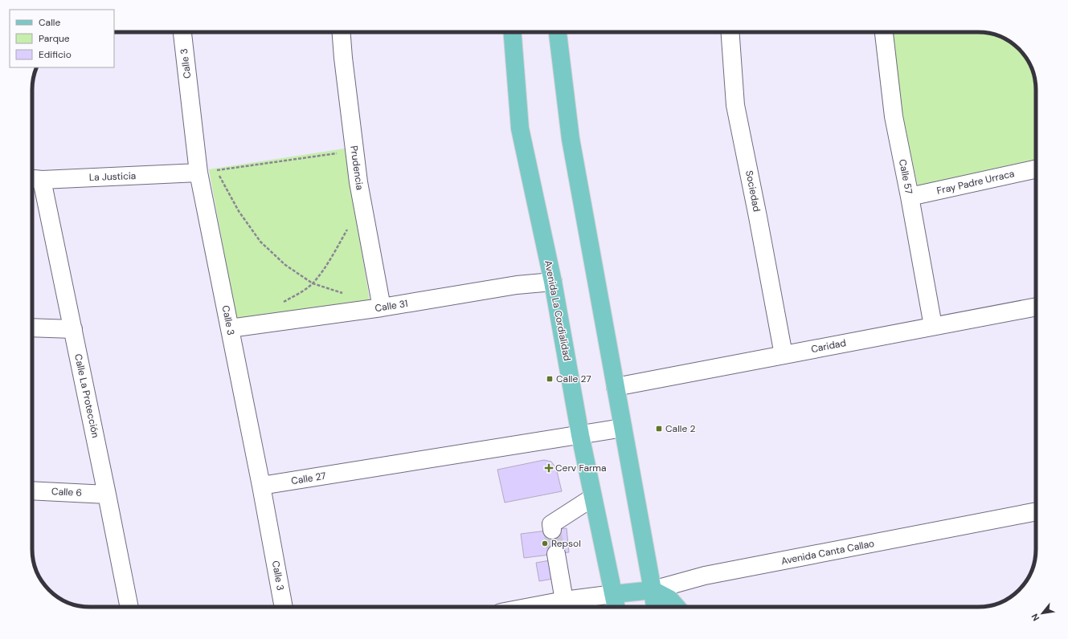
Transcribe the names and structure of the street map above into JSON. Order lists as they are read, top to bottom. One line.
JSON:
{"streets":{"main road":["Avenida La Cordialidad","Avenida Canta Callao"],"street":["Calle 3","Prudencia","La Justicia","Calle 57","Fray Padre Urraca","Sociedad","Calle 31","Caridad","Calle La Protección","Calle 27","Calle 6"]},"crossings":[["Calle 3","La Justicia"],["Calle 3","Calle 31"],["Calle 3","Calle 27"],["Prudencia","Calle 31"],["La Justicia","Calle La Protección"],["Calle 57","Fray Padre Urraca"],["Calle 57","Caridad"],["Sociedad","Caridad"],["Calle 31","Avenida La Cordialidad"],["Avenida La Cordialidad","Calle 27"],["Avenida La Cordialidad","Avenida Canta Callao"],["Calle La Protección","Calle 6"]],"places":{"transit":["Calle 27","Calle 2"],"health":["Cerv Farma"],"other":["Repsol"]},"legend":["Calle","Parque","Edificio"],"north":"bottom left"}
